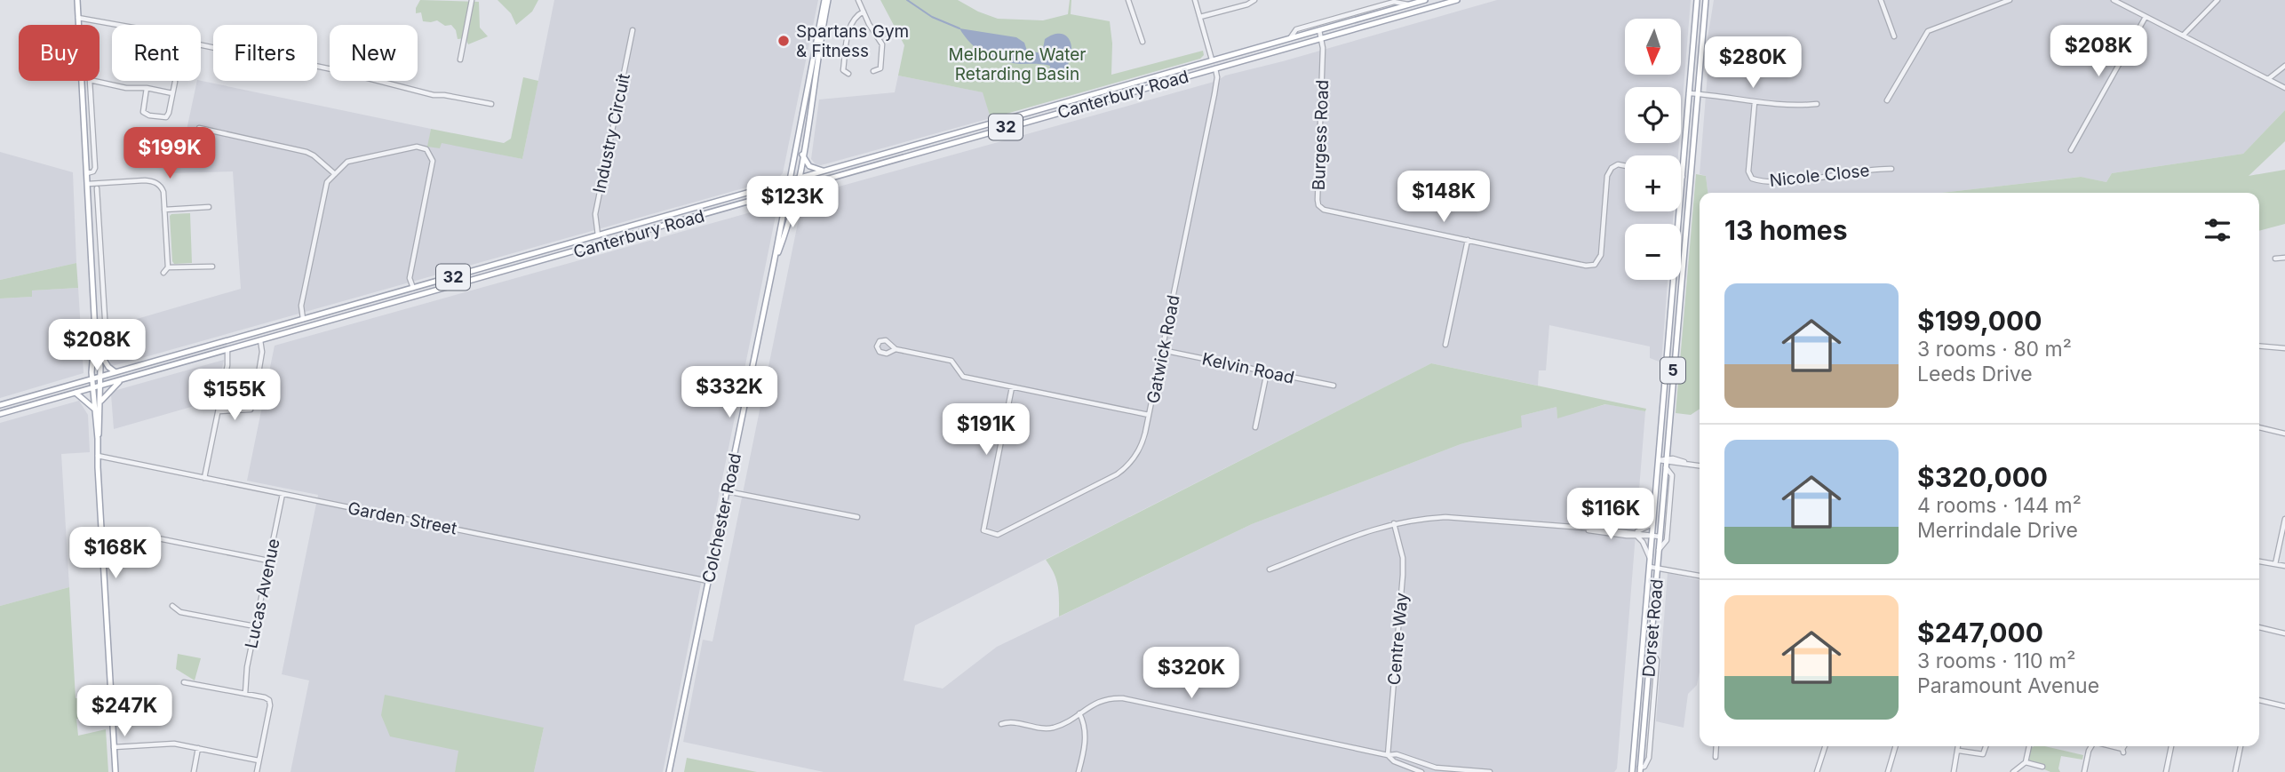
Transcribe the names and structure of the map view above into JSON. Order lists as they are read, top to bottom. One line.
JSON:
{"streets":{"main road":["Canterbury Road","32","5","Colchester Road","Dorset Road"],"street":["Industry Circuit","Burgess Road","Nicole Close","Gatwick Road","Kelvin Road","Garden Street","Lucas Avenue","Centre Way"]},"crossings":[["Canterbury Road","Industry Circuit"],["Canterbury Road","Burgess Road"],["Canterbury Road","Gatwick Road"],["Canterbury Road","Colchester Road"],["Gatwick Road","Kelvin Road"],["Garden Street","Colchester Road"],["Garden Street","Lucas Avenue"]],"parks":["Melbourne Water Retarding Basin"],"places":["Spartans Gym & Fitness"],"north":"bottom","page":{"map_buttons":["+","−"],"price":["$208K","$280K","$199K","$148K","$123K","$208K","$332K","$155K","$191K","$116K","$168K","$320K","$247K"],"chip":["Buy","Rent","Filters","New"],"heading":"13 homes","list":[{"name":"$199,000","note":"3 rooms · 80 m² · Leeds Drive"},{"name":"$320,000","note":"4 rooms · 144 m² · Merrindale Drive"},{"name":"$247,000","note":"3 rooms · 110 m² · Paramount Avenue"}]}}
